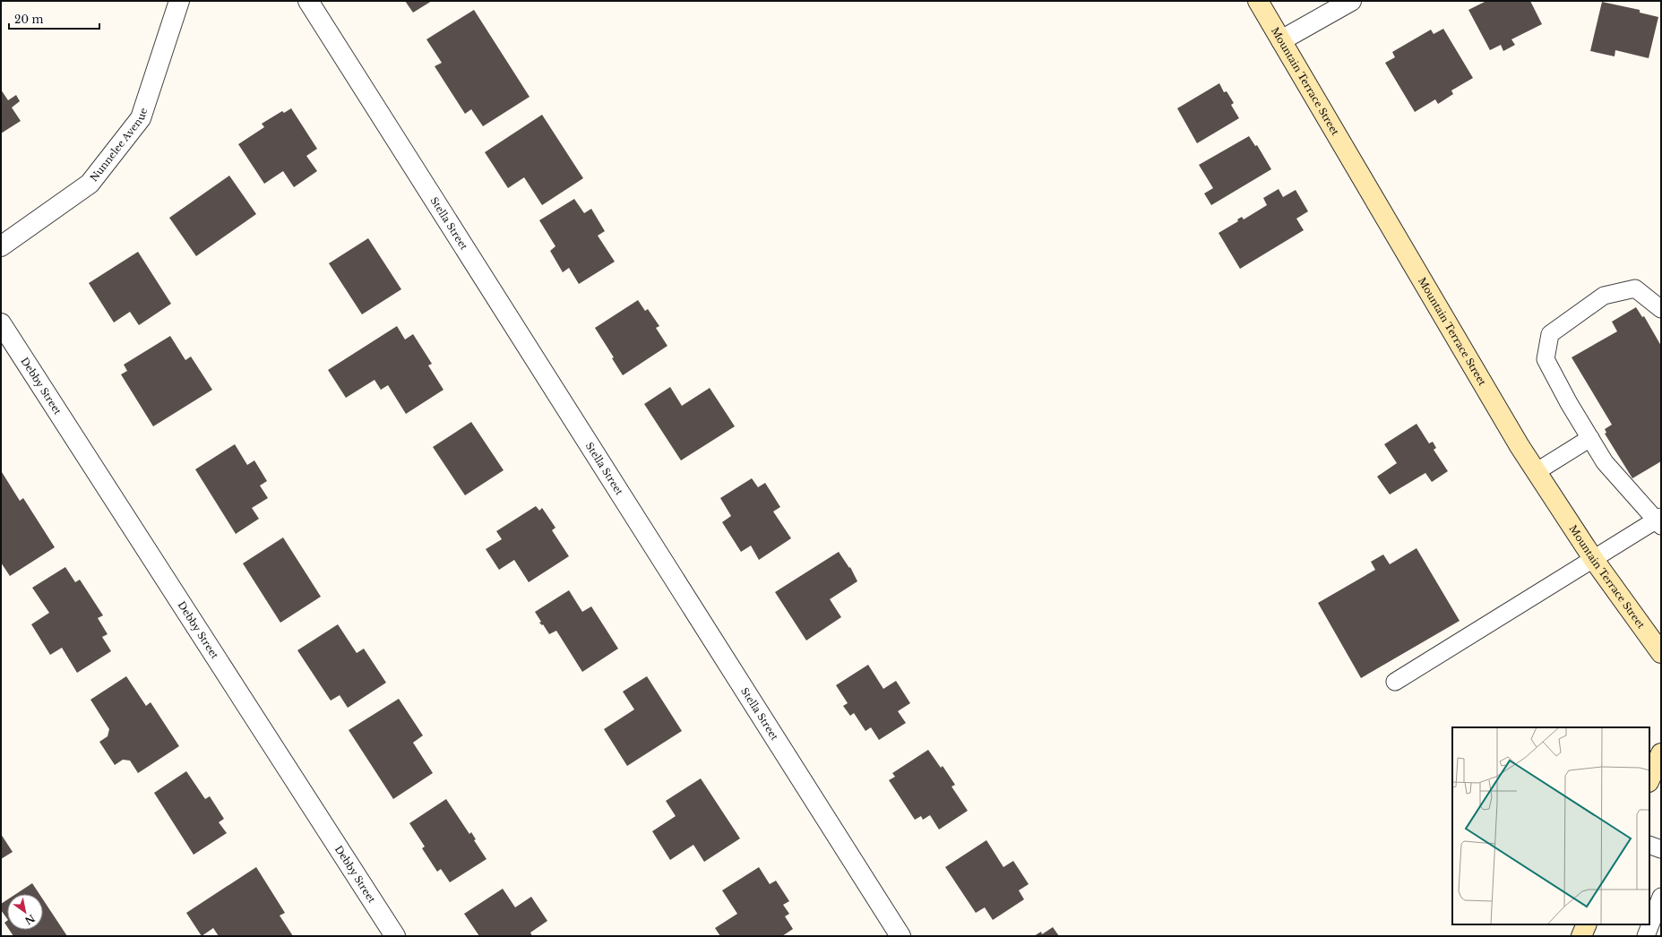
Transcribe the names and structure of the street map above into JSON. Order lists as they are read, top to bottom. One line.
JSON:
{"streets":{"street":["Mountain Terrace Street","Nunnelee Avenue","Stella Street","Debby Street"]},"scale_bar":"20 m","north":"bottom right"}
